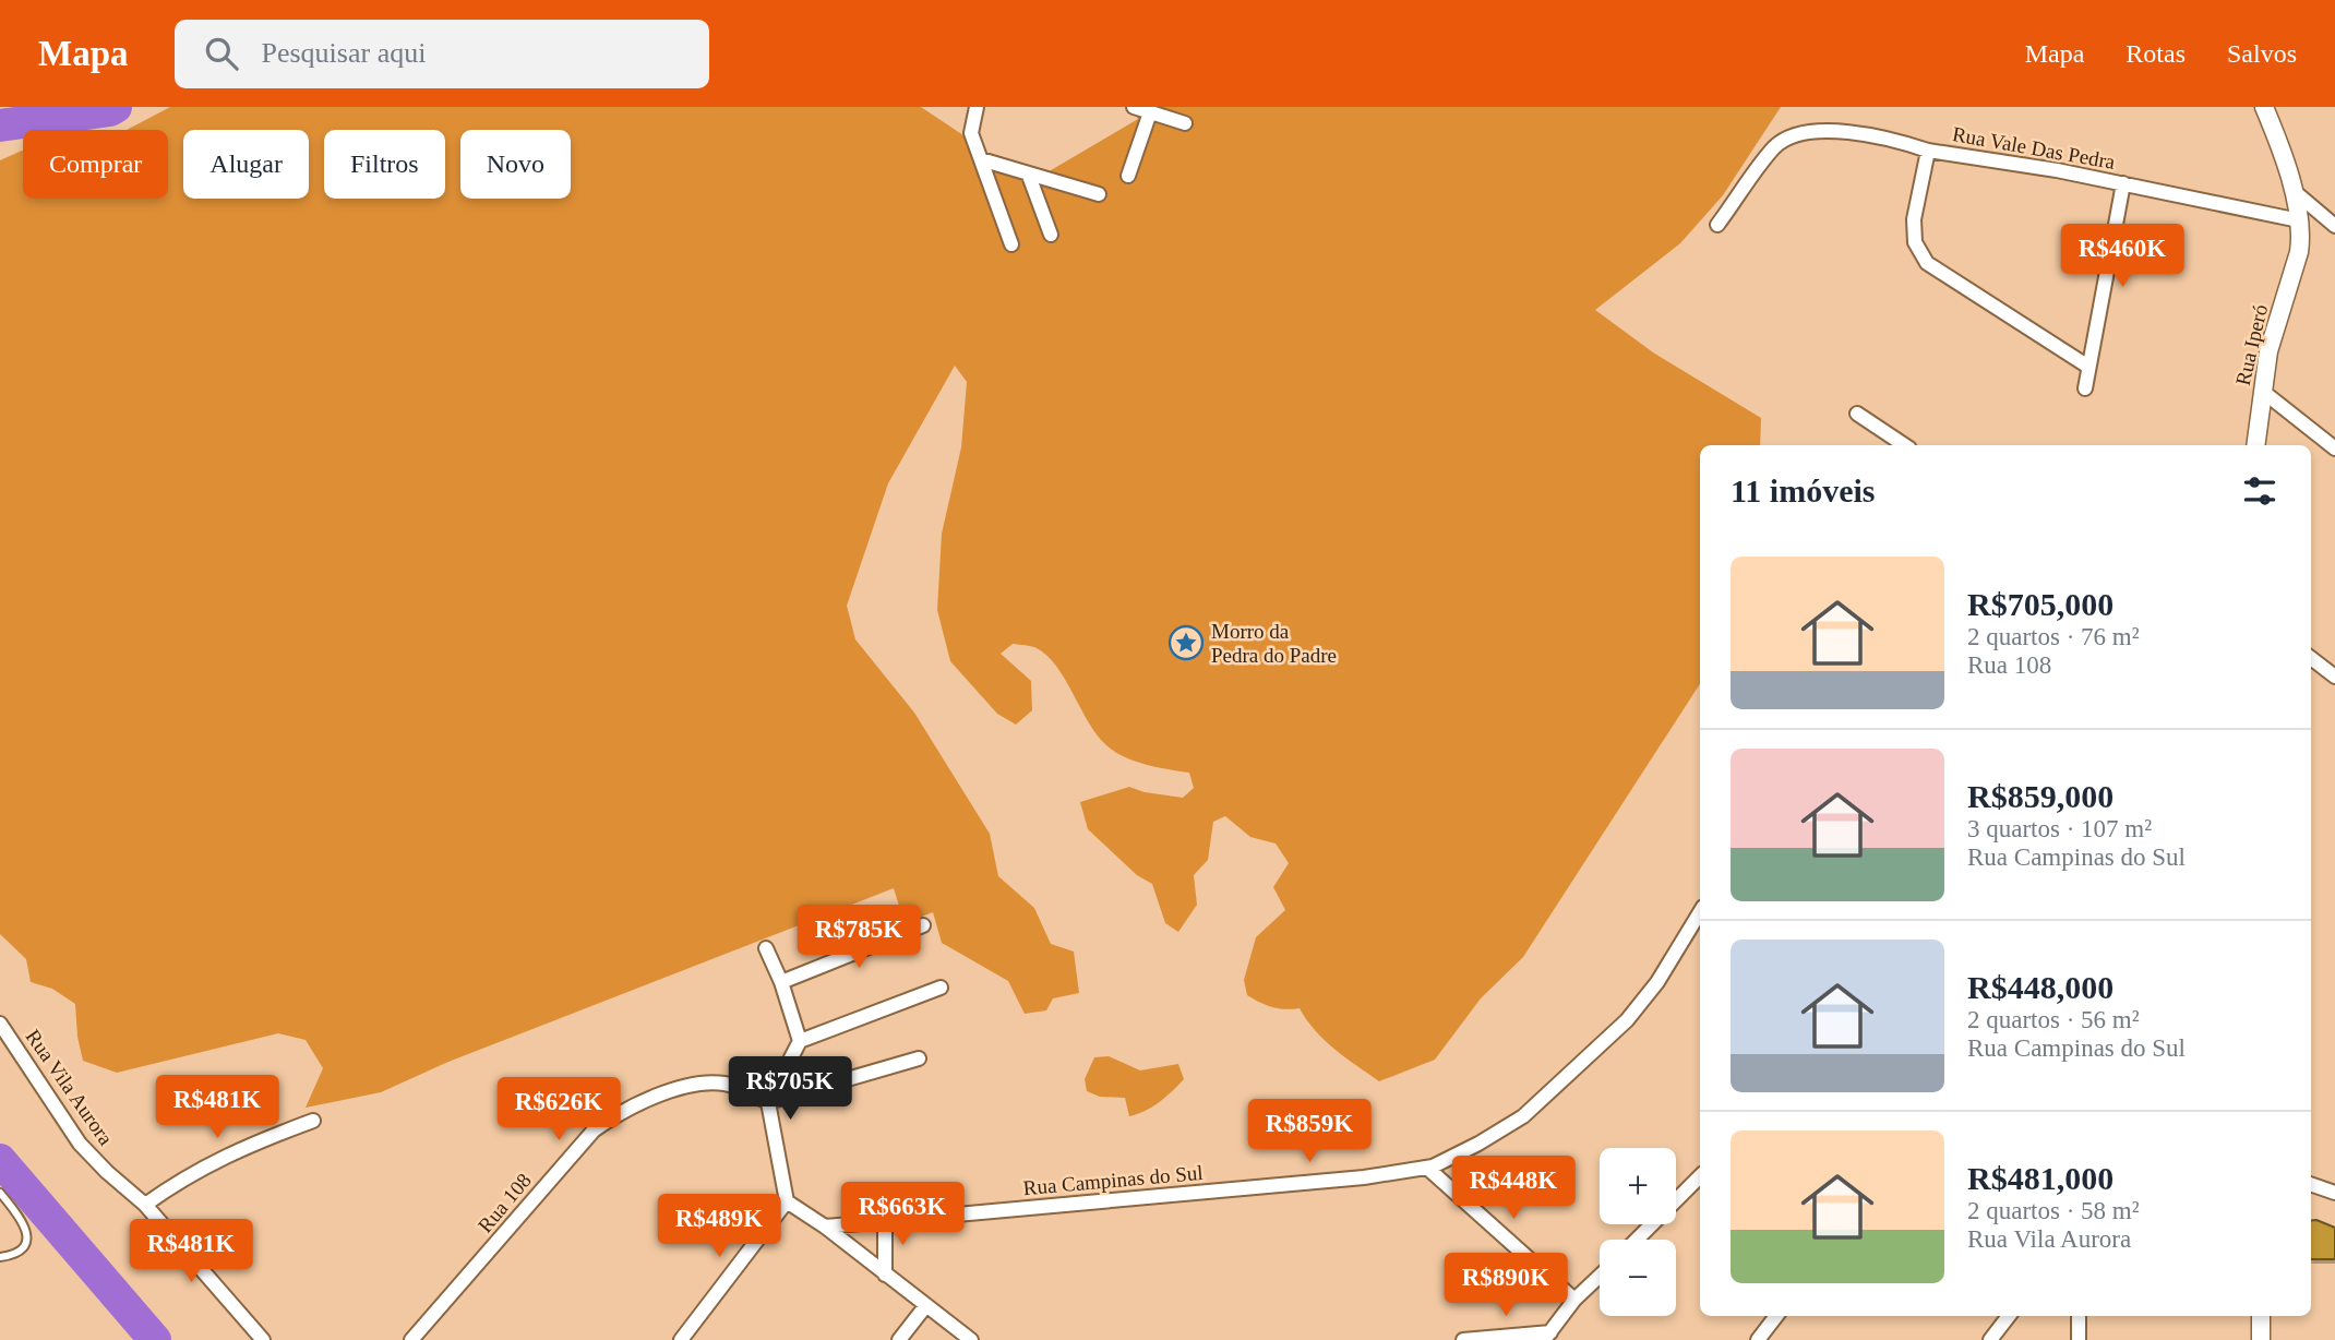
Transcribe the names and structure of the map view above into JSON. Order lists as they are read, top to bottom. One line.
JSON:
{"streets":{"street":["Rua Vale Das Pedra","Rua Iperó","Rua Vila Aurora","Rua Campinas do Sul","Rua 108"]},"crossings":[["Rua Vale Das Pedra","Rua Iperó"]],"places":{"place":["Morro da Pedra do Padre"]},"page":{"header":"Mapa","search":"Pesquisar aqui","nav":["Mapa","Rotas","Salvos"],"chip":["Comprar","Alugar","Filtros","Novo"],"price":["R$460K","R$785K","R$705K","R$481K","R$626K","R$859K","R$448K","R$663K","R$489K","R$481K","R$890K"],"heading":"11 imóveis","list":[{"name":"R$705,000","note":"2 quartos · 76 m² · Rua 108"},{"name":"R$859,000","note":"3 quartos · 107 m² · Rua Campinas do Sul"},{"name":"R$448,000","note":"2 quartos · 56 m² · Rua Campinas do Sul"},{"name":"R$481,000","note":"2 quartos · 58 m² · Rua Vila Aurora"}],"map_buttons":["+","−"]}}
